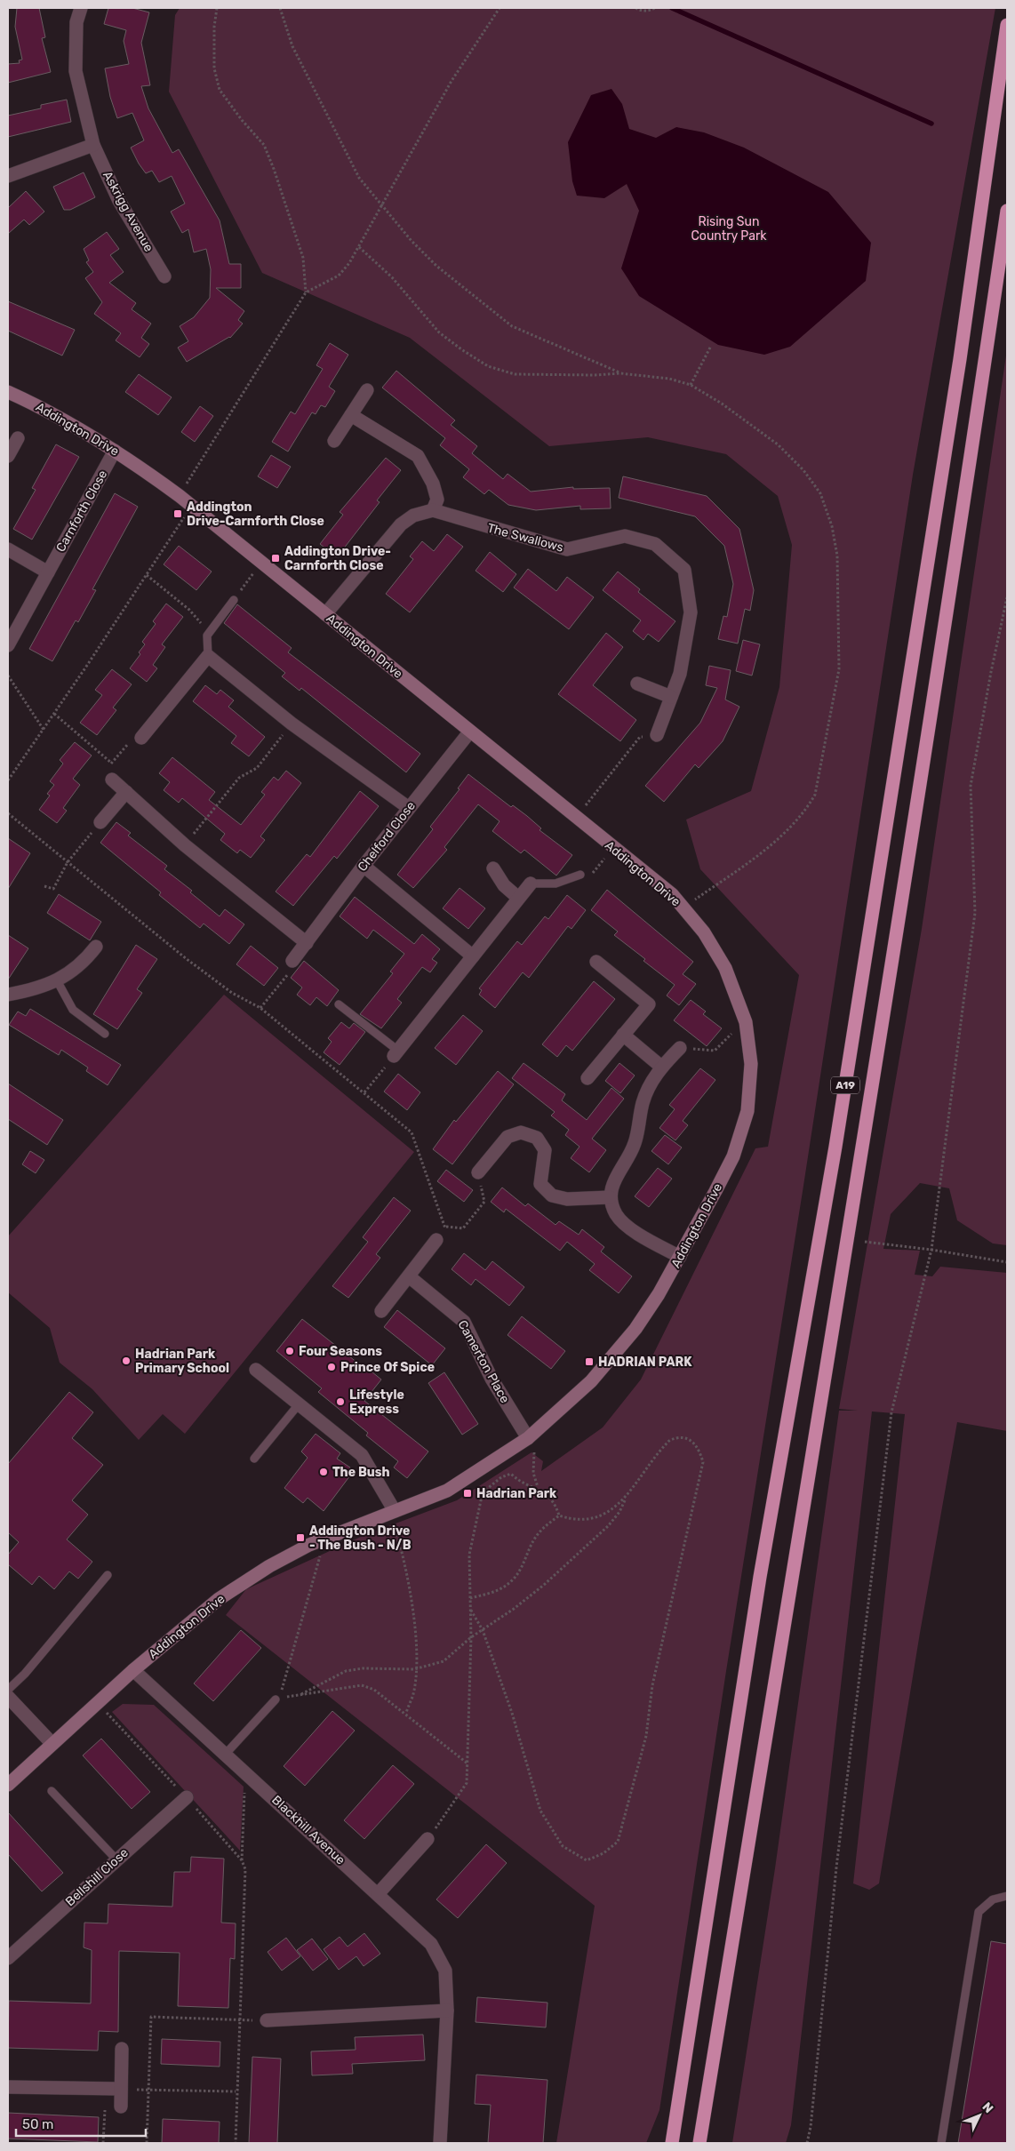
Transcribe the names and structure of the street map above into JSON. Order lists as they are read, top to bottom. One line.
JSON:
{"streets":{"highway":["A19"],"street":["Askrigg Avenue","Addington Drive","Carnforth Close","The Swallows","Chelford Close","Camerton Place","Blackhill Avenue","Bellshill Close"]},"crossings":[["Addington Drive","Carnforth Close"],["Addington Drive","Chelford Close"],["Addington Drive","Camerton Place"],["Addington Drive","Blackhill Avenue"]],"parks":["Rising Sun Country Park"],"places":{"transit":["Addington Drive-Carnforth Close","Addington Drive- Carnforth Close","HADRIAN PARK","Hadrian Park","Addington Drive - The Bush - N/B"],"other":["Four Seasons","Hadrian Park Primary School","Prince Of Spice","Lifestyle Express","The Bush"]},"scale_bar":"50 m","north":"top right"}
